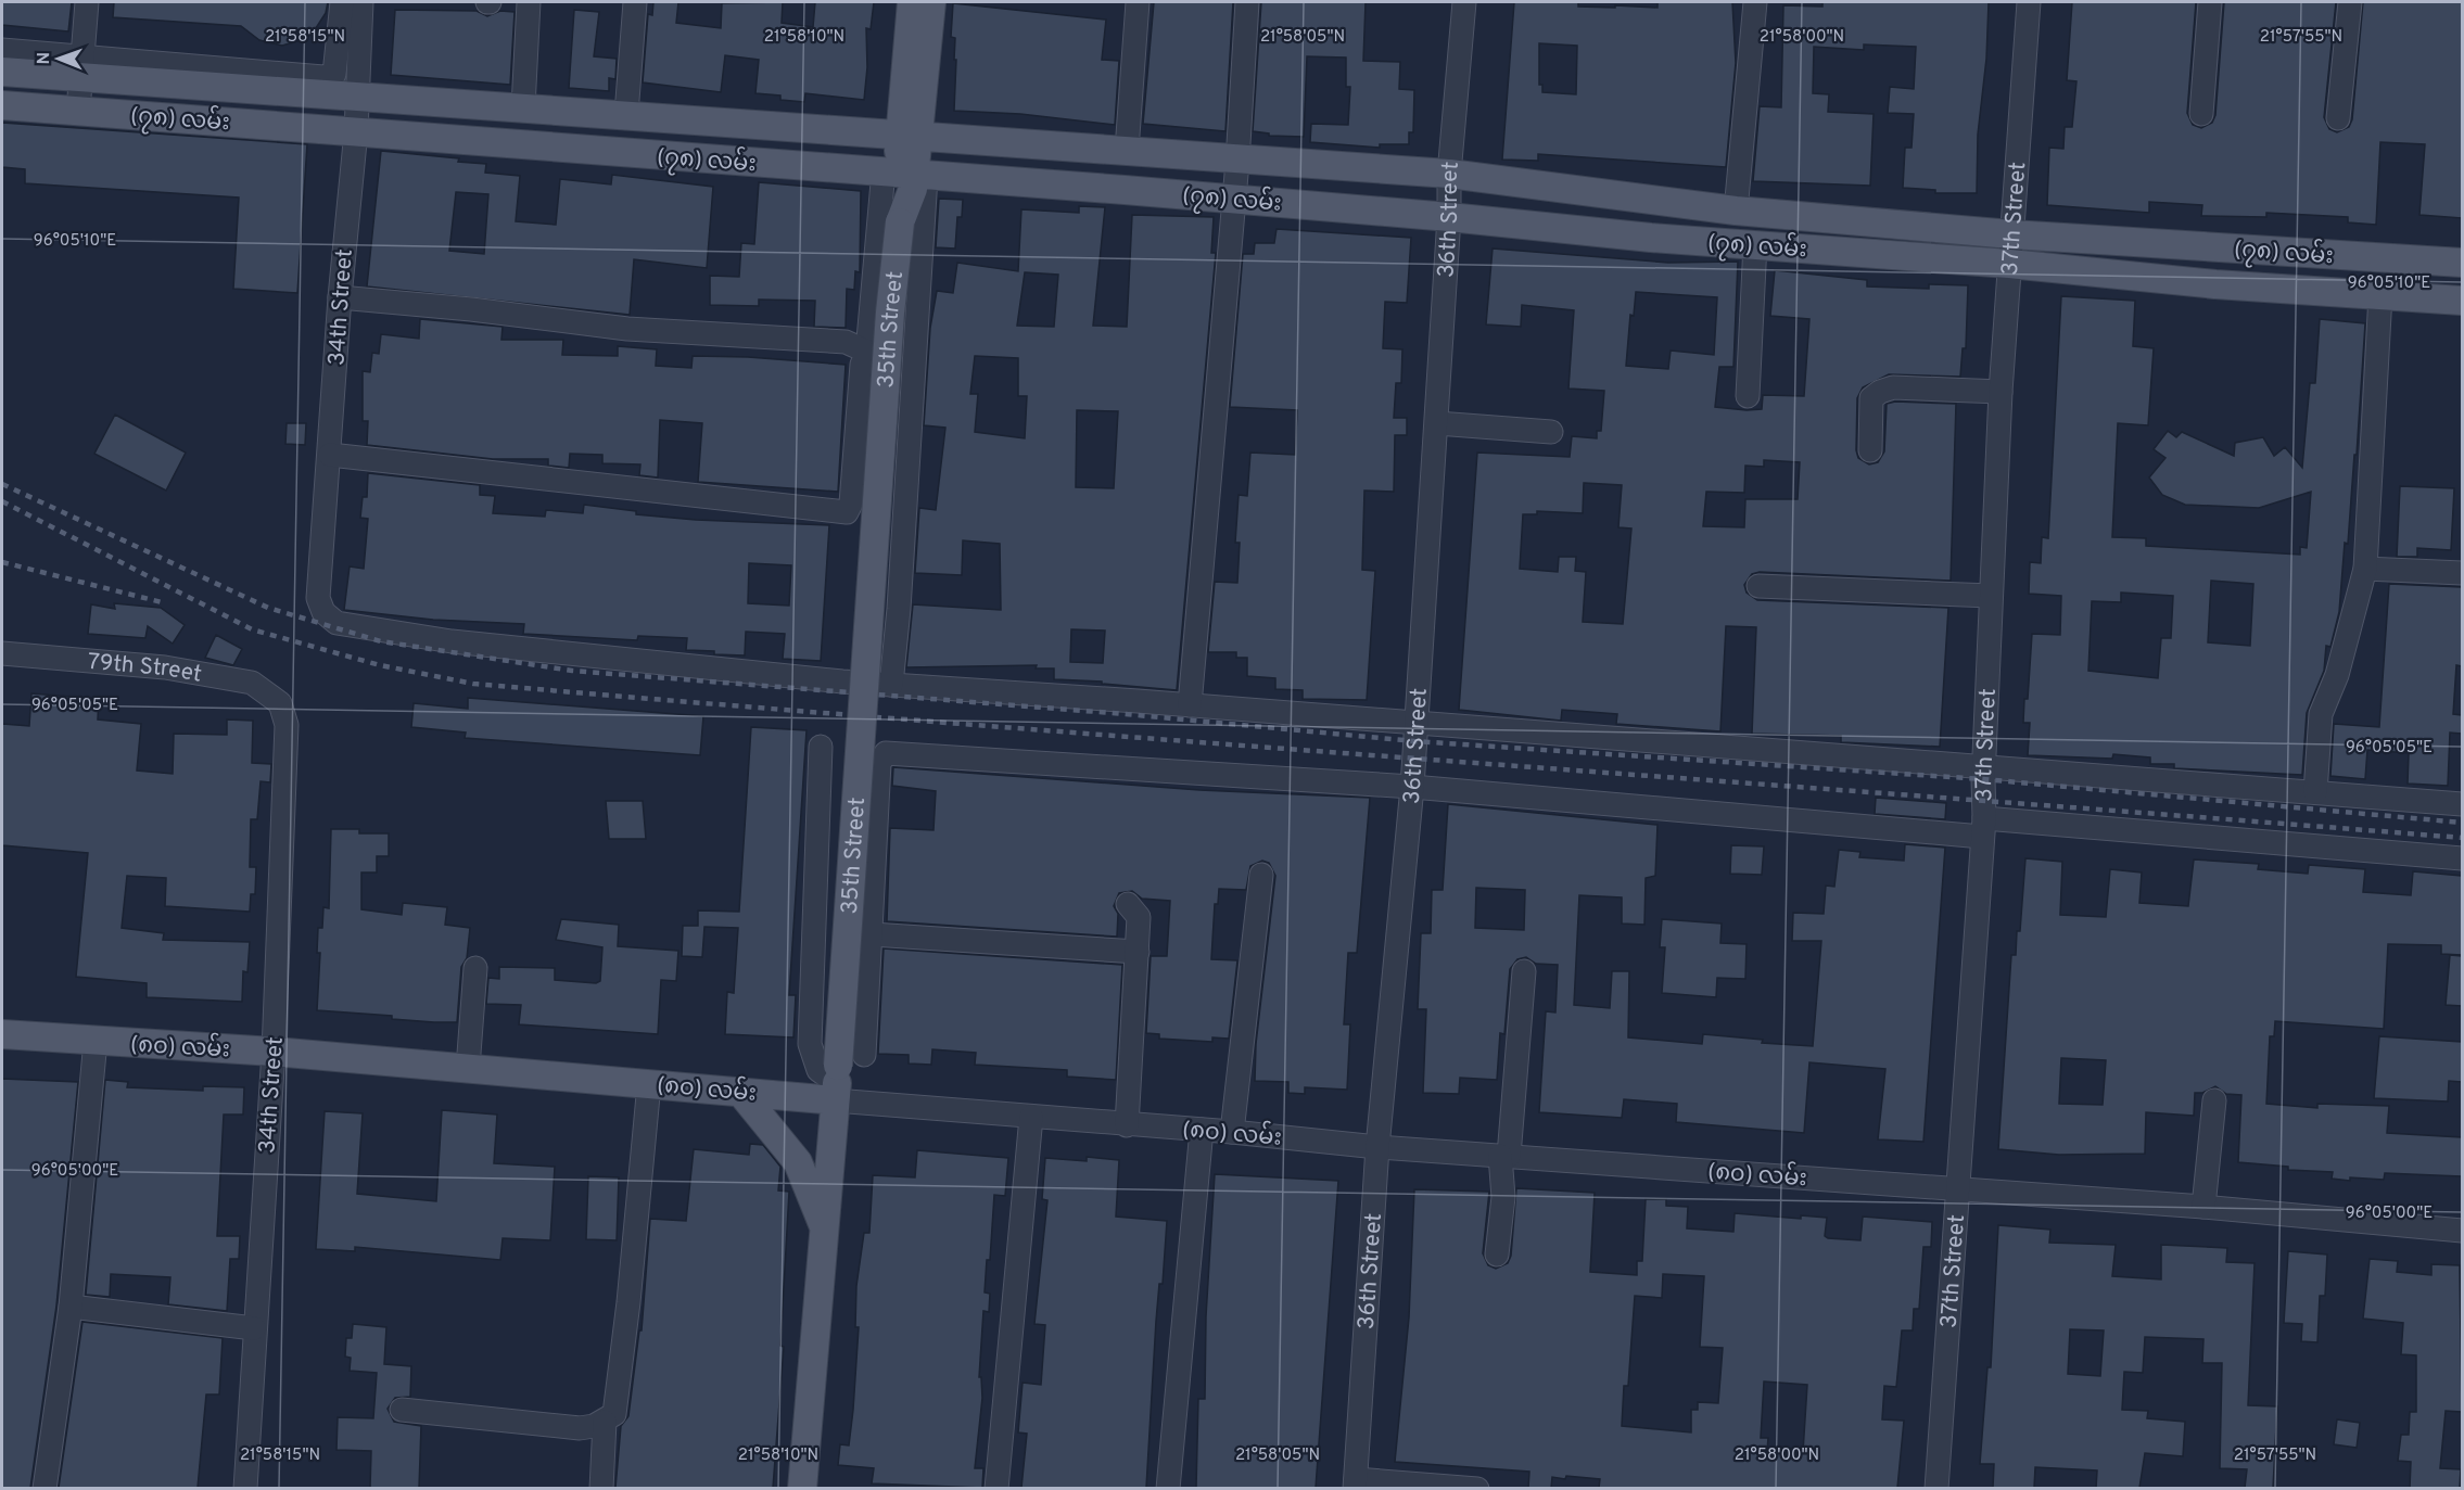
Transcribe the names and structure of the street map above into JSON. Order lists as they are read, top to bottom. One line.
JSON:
{"streets":{"main road":["(၇၈) လမ်း","35th Street","(၈၀) လမ်း"],"street":["37th Street","36th Street","34th Street","79th Street"]},"crossings":[["(၇၈) လမ်း","37th Street"],["(၇၈) လမ်း","36th Street"],["(၇၈) လမ်း","34th Street"],["(၇၈) လမ်း","35th Street"],["37th Street","(၈၀) လမ်း"],["36th Street","(၈၀) လမ်း"],["34th Street","79th Street"],["34th Street","(၈၀) လမ်း"],["35th Street","(၈၀) လမ်း"]],"north":"left","coordinates":["21°58'15\"N","21°58'10\"N","21°58'05\"N","21°58'00\"N","21°57'55\"N","96°05'10\"E","96°05'05\"E","96°05'00\"E"]}
